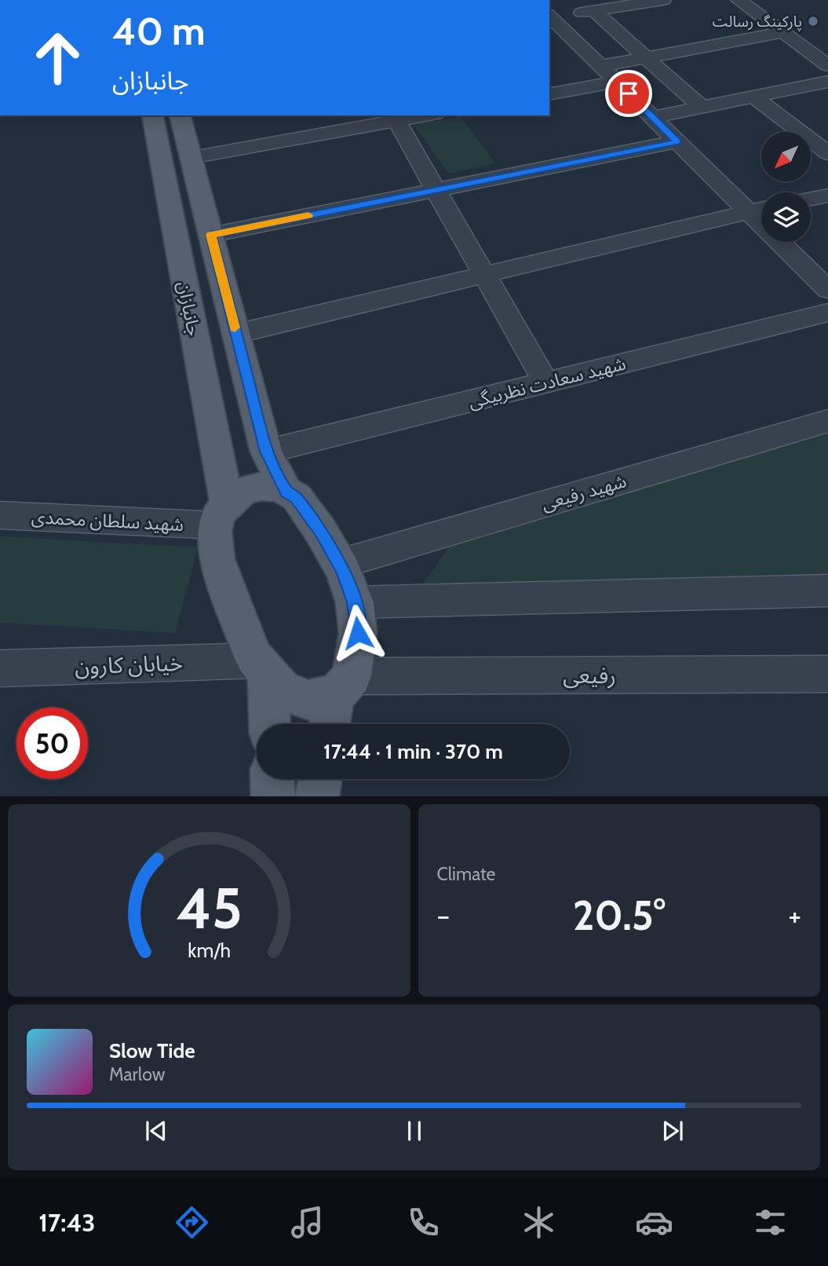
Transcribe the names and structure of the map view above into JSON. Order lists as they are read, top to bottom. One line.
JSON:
{"streets":{"main road":["جانبازان"],"street":["شهید سعادت نظربیگی","شهید رفیعی","شهید سلطان محمدی","خیابان کارون","رفیعی"]},"crossings":[["جانبازان","شهید سلطان محمدی"],["جانبازان","خیابان کارون"]],"places":["پارکینگ رسالت"],"north":"bottom left","page":{"turn":["40 m","جانبازان"],"limit":"50","trip":"17:44 · 1 min · 370 m","tile":"Climate","heat":["−","20.5°","+"],"song":["Slow Tide","Marlow"],"tabs":"17:43","gauge":["45","km/h"]}}
